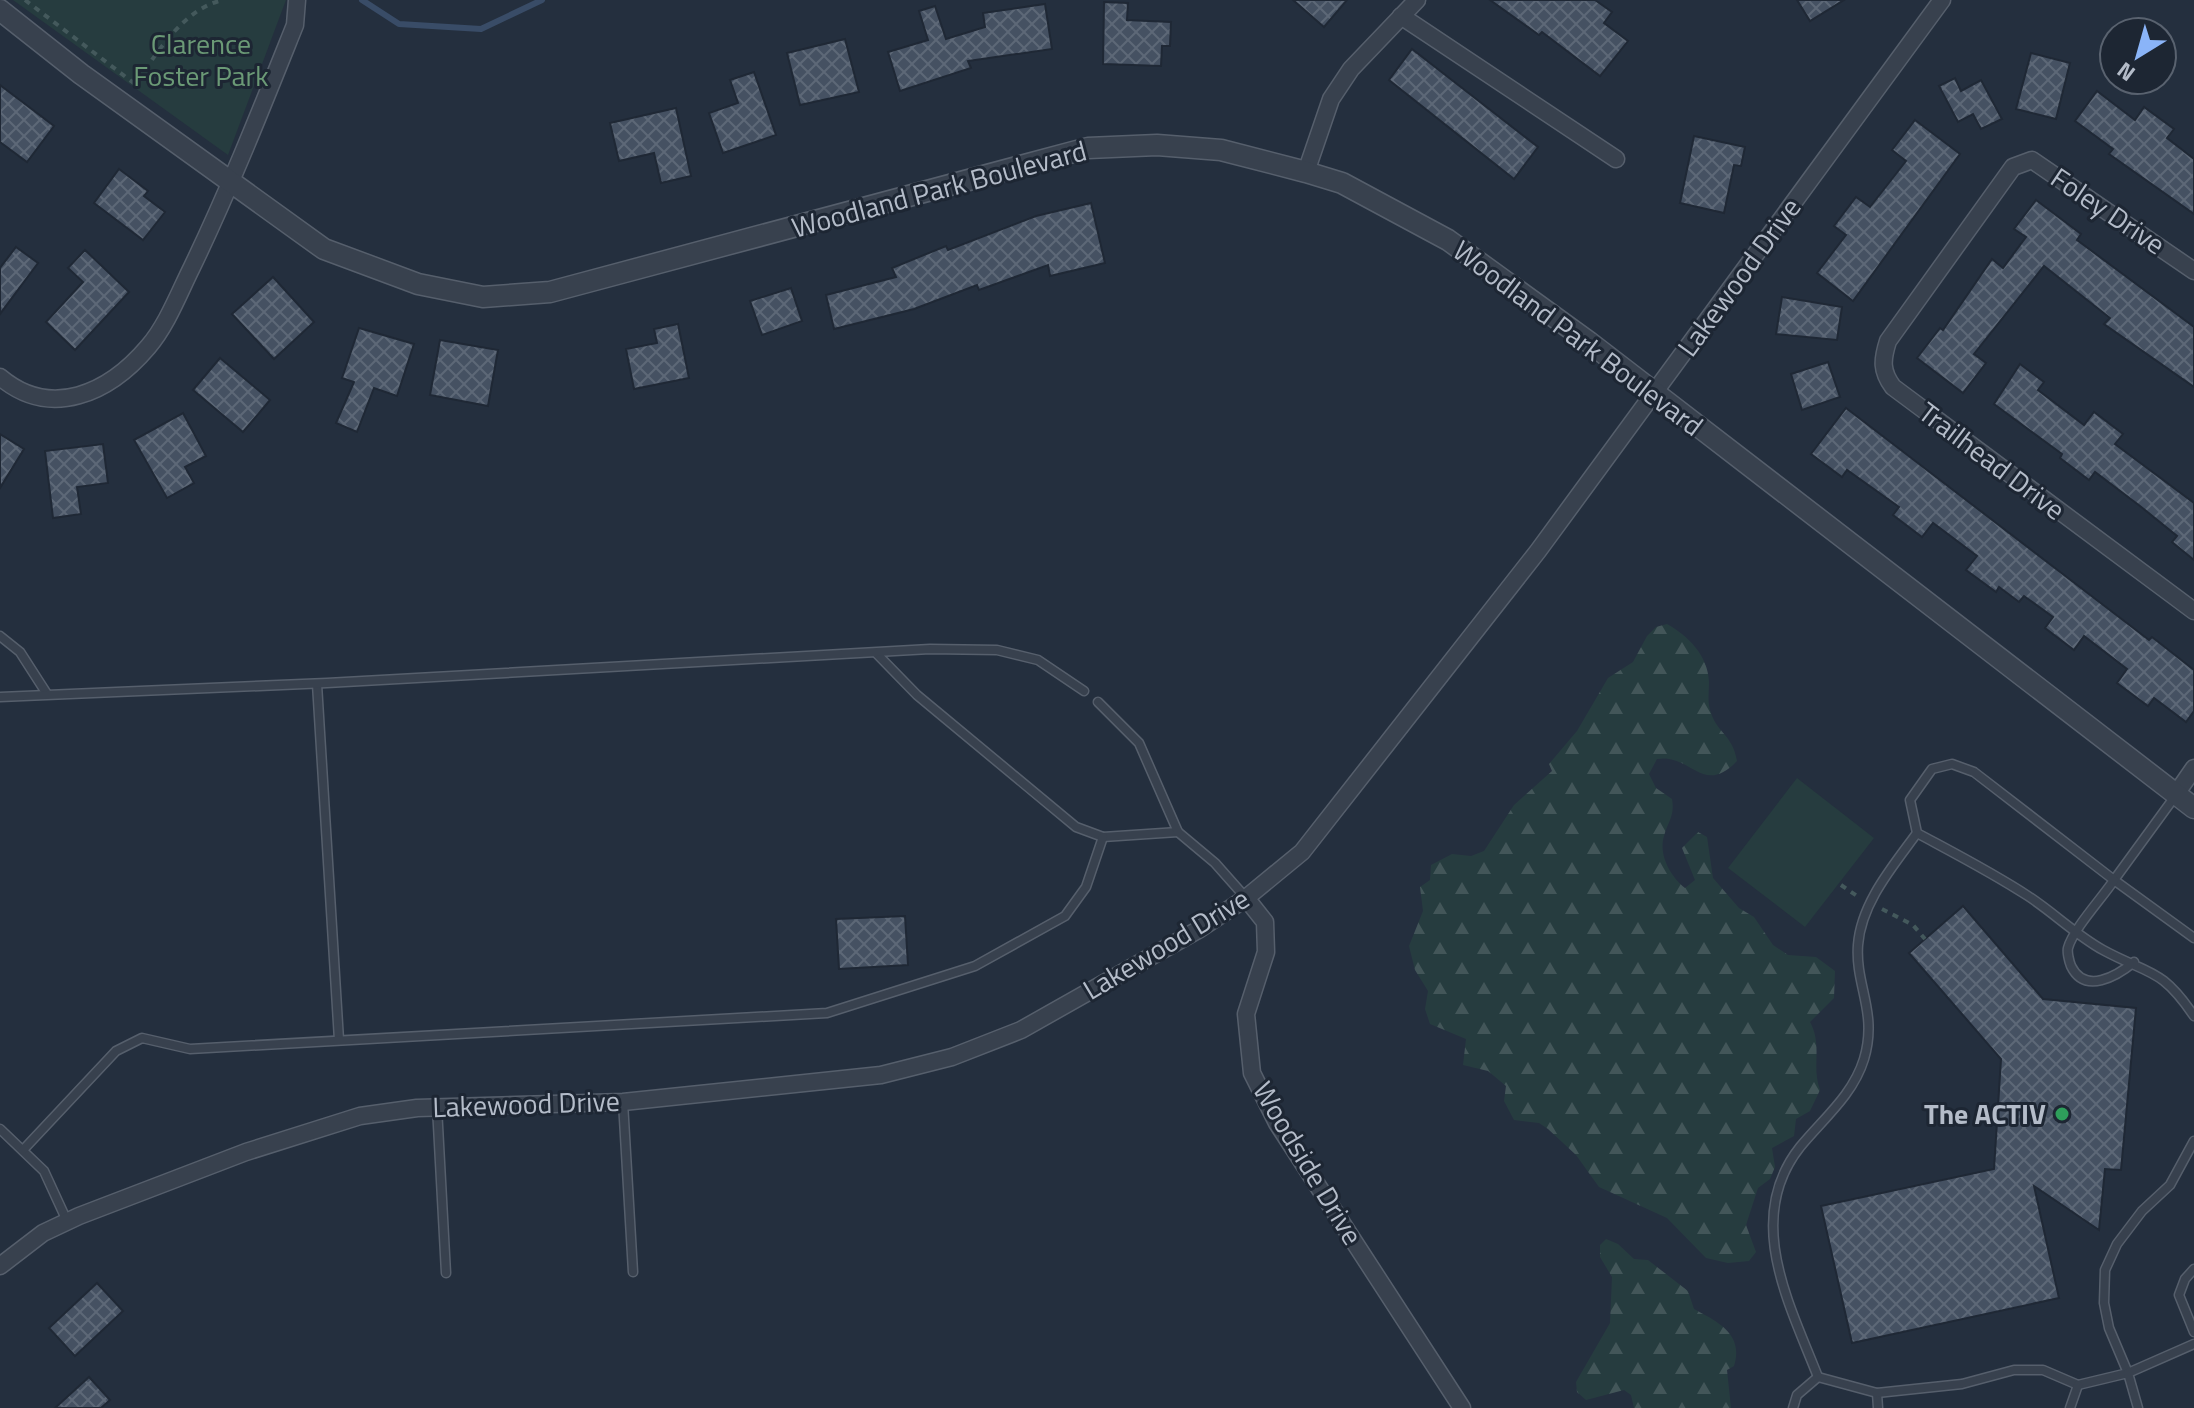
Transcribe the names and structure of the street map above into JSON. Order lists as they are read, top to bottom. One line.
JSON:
{"streets":{"street":["Woodland Park Boulevard","Foley Drive","Lakewood Drive","Trailhead Drive","Woodside Drive"]},"crossings":[["Woodland Park Boulevard","Lakewood Drive"],["Foley Drive","Trailhead Drive"],["Lakewood Drive","Woodside Drive"]],"parks":["Clarence Foster Park"],"places":["The ACTIV"],"north":"bottom left"}
